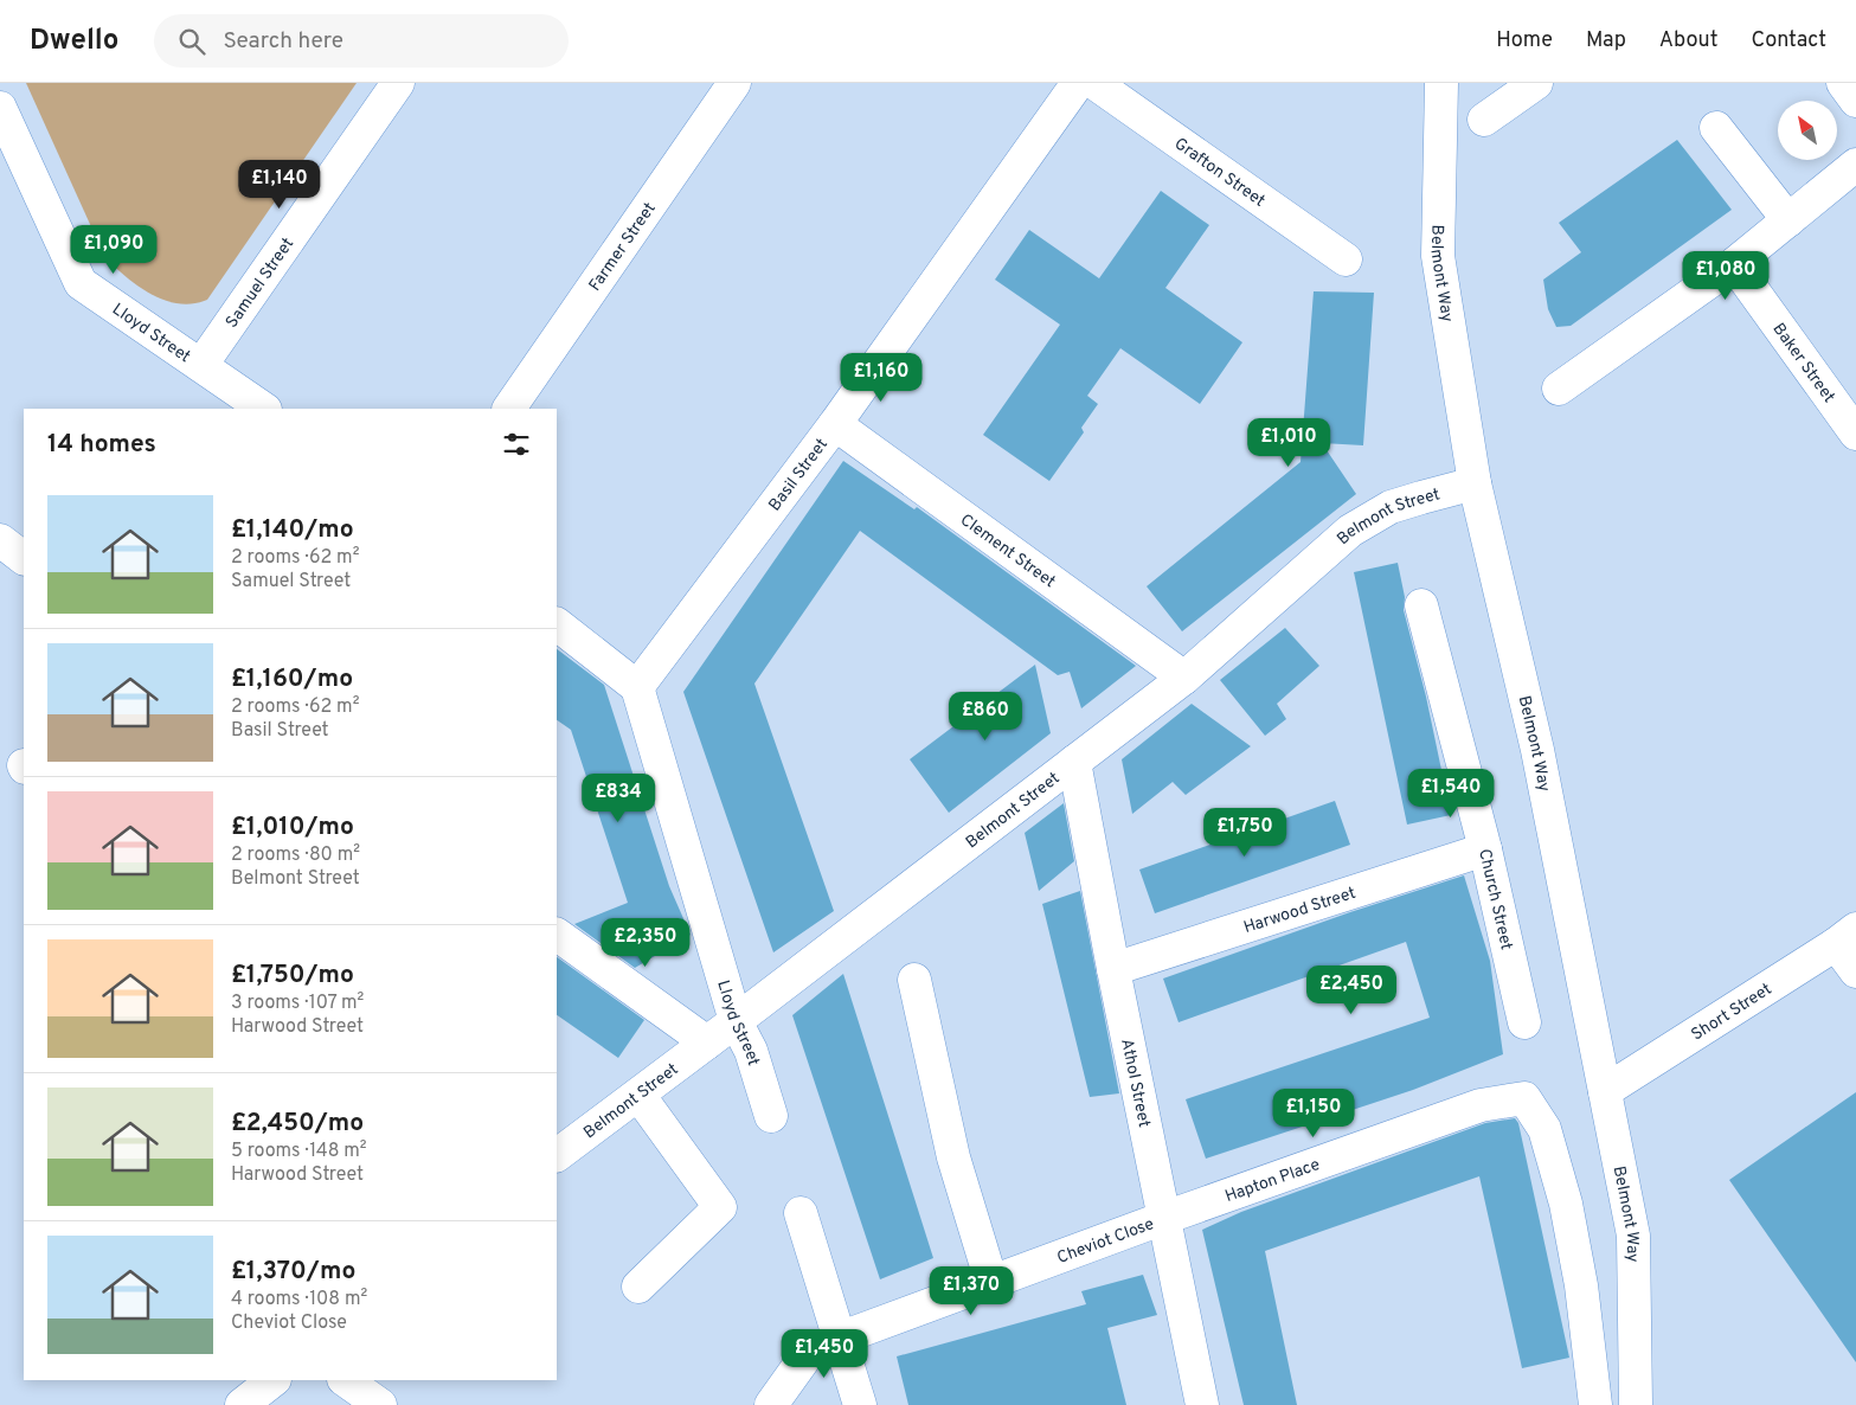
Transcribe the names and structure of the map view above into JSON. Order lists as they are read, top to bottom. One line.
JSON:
{"streets":{"street":["Grafton Street","Farmer Street","Belmont Way","Samuel Street","Lloyd Street","Baker Street","Basil Street","Belmont Street","Clement Street","Church Street","Harwood Street","Short Street","Athol Street","Hapton Place","Cheviot Close"]},"crossings":[["Belmont Way","Belmont Street"],["Belmont Way","Short Street"],["Samuel Street","Lloyd Street"],["Lloyd Street","Basil Street"],["Lloyd Street","Belmont Street"],["Basil Street","Clement Street"],["Belmont Street","Clement Street"],["Belmont Street","Athol Street"],["Church Street","Harwood Street"],["Harwood Street","Athol Street"],["Athol Street","Hapton Place"],["Athol Street","Cheviot Close"],["Hapton Place","Cheviot Close"]],"north":"top left","page":{"header":"Dwello","search":"Search here","nav":["Home","Map","About","Contact"],"price":["£1,140","£1,090","£1,080","£1,160","£1,010","£860","£1,540","£834","£1,750","£2,350","£2,450","£1,150","£1,370","£1,450"],"heading":"14 homes","list":[{"name":"£1,140/mo","note":"2 rooms · 62 m² · Samuel Street"},{"name":"£1,160/mo","note":"2 rooms · 62 m² · Basil Street"},{"name":"£1,010/mo","note":"2 rooms · 80 m² · Belmont Street"},{"name":"£1,750/mo","note":"3 rooms · 107 m² · Harwood Street"},{"name":"£2,450/mo","note":"5 rooms · 148 m² · Harwood Street"},{"name":"£1,370/mo","note":"4 rooms · 108 m² · Cheviot Close"}]}}
